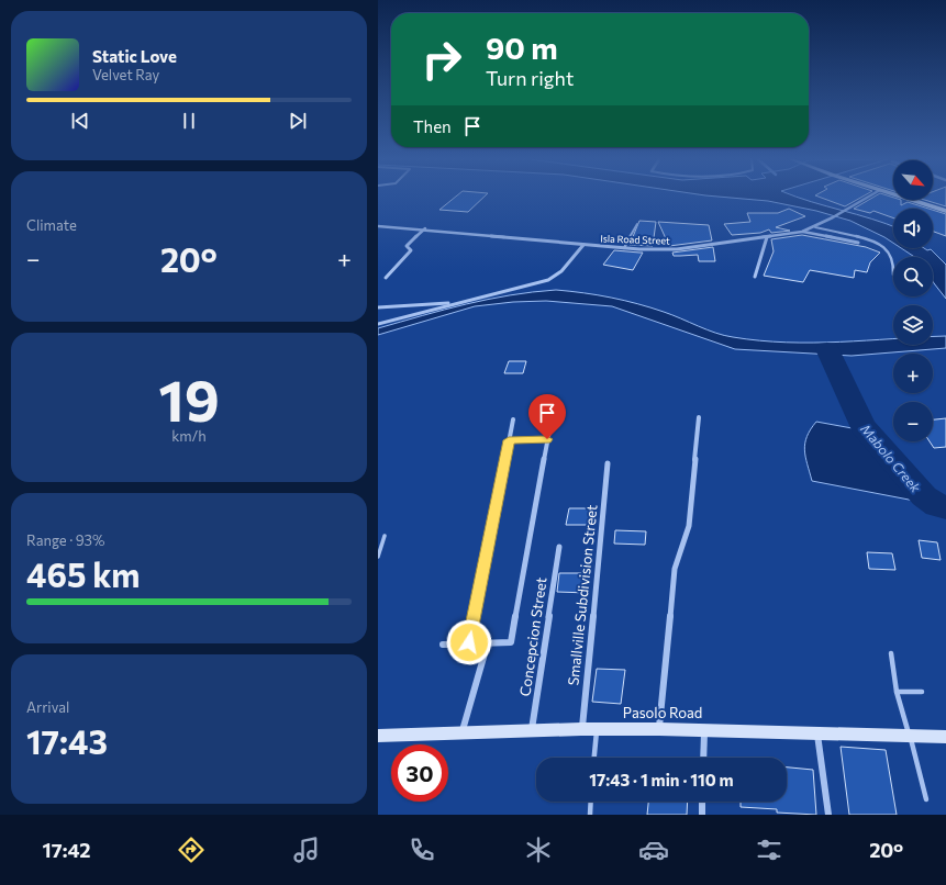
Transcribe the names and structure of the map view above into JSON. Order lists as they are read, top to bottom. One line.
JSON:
{"streets":{"street":["Isla Road Street","Smallville Subdivision Street","Concepcion Street","Pasolo Road"]},"crossings":[["Smallville Subdivision Street","Pasolo Road"],["Concepcion Street","Pasolo Road"]],"water":["Mabolo Creek"],"north":"bottom right","page":{"turn":["90 m","Turn right"],"song":["Static Love","Velvet Ray"],"then":"Then","map_buttons":["+","−"],"tile":["Climate",["19","km/h"],["Range · 93%","465 km"],["Arrival","17:43"]],"heat":["−","20°","+"],"limit":"30","trip":"17:43 · 1 min · 110 m","tabs":["17:42","20°"]}}
